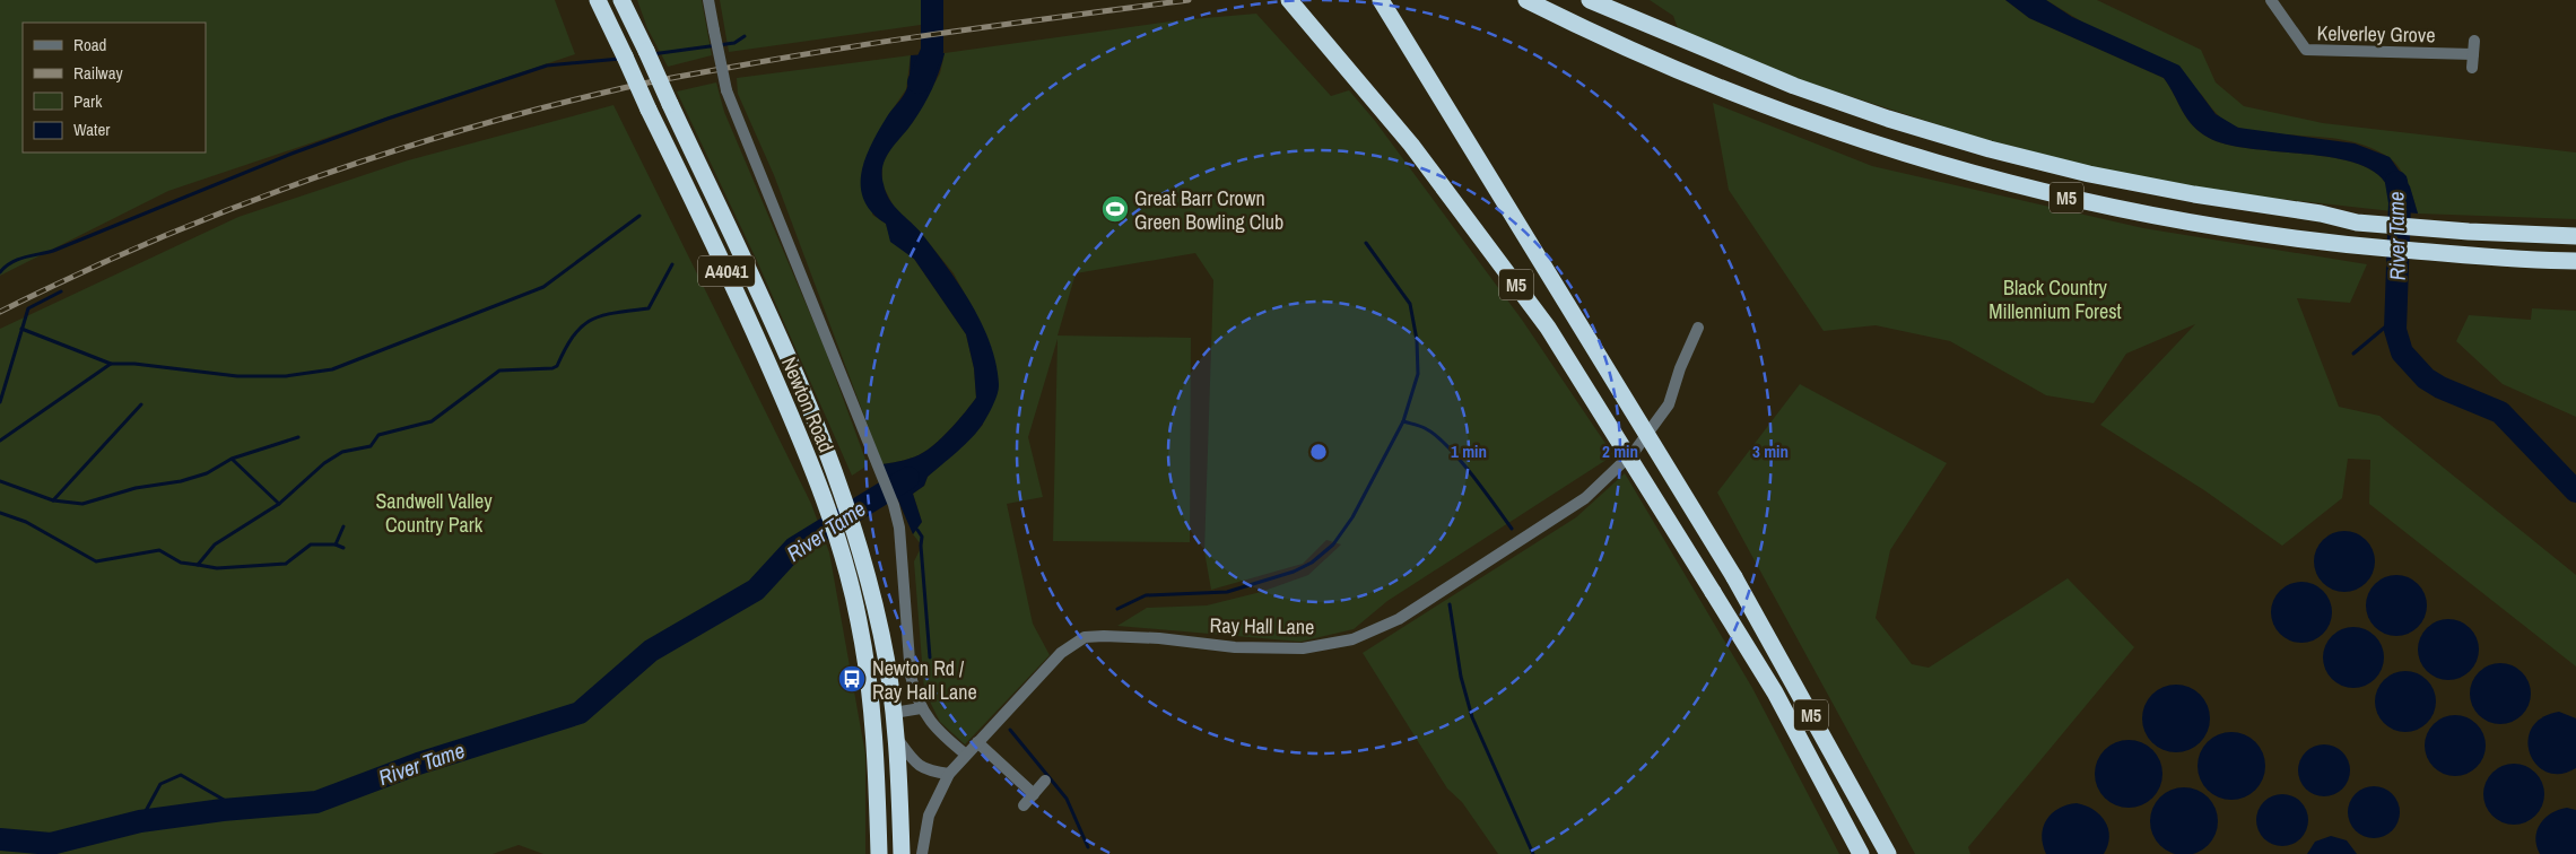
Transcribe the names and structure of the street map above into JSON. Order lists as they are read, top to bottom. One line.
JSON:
{"streets":{"highway":["M5","A4041","Newton Road"],"street":["Kelverley Grove","Ray Hall Lane"]},"water":["River Tame"],"parks":["Black Country Millennium Forest","Sandwell Valley Country Park"],"places":{"sports":["Great Barr Crown Green Bowling Club"],"bus stop":["Newton Rd / Ray Hall Lane"]},"legend":["Road","Railway","Park","Water"],"rings":["1 min","2 min","3 min"]}
